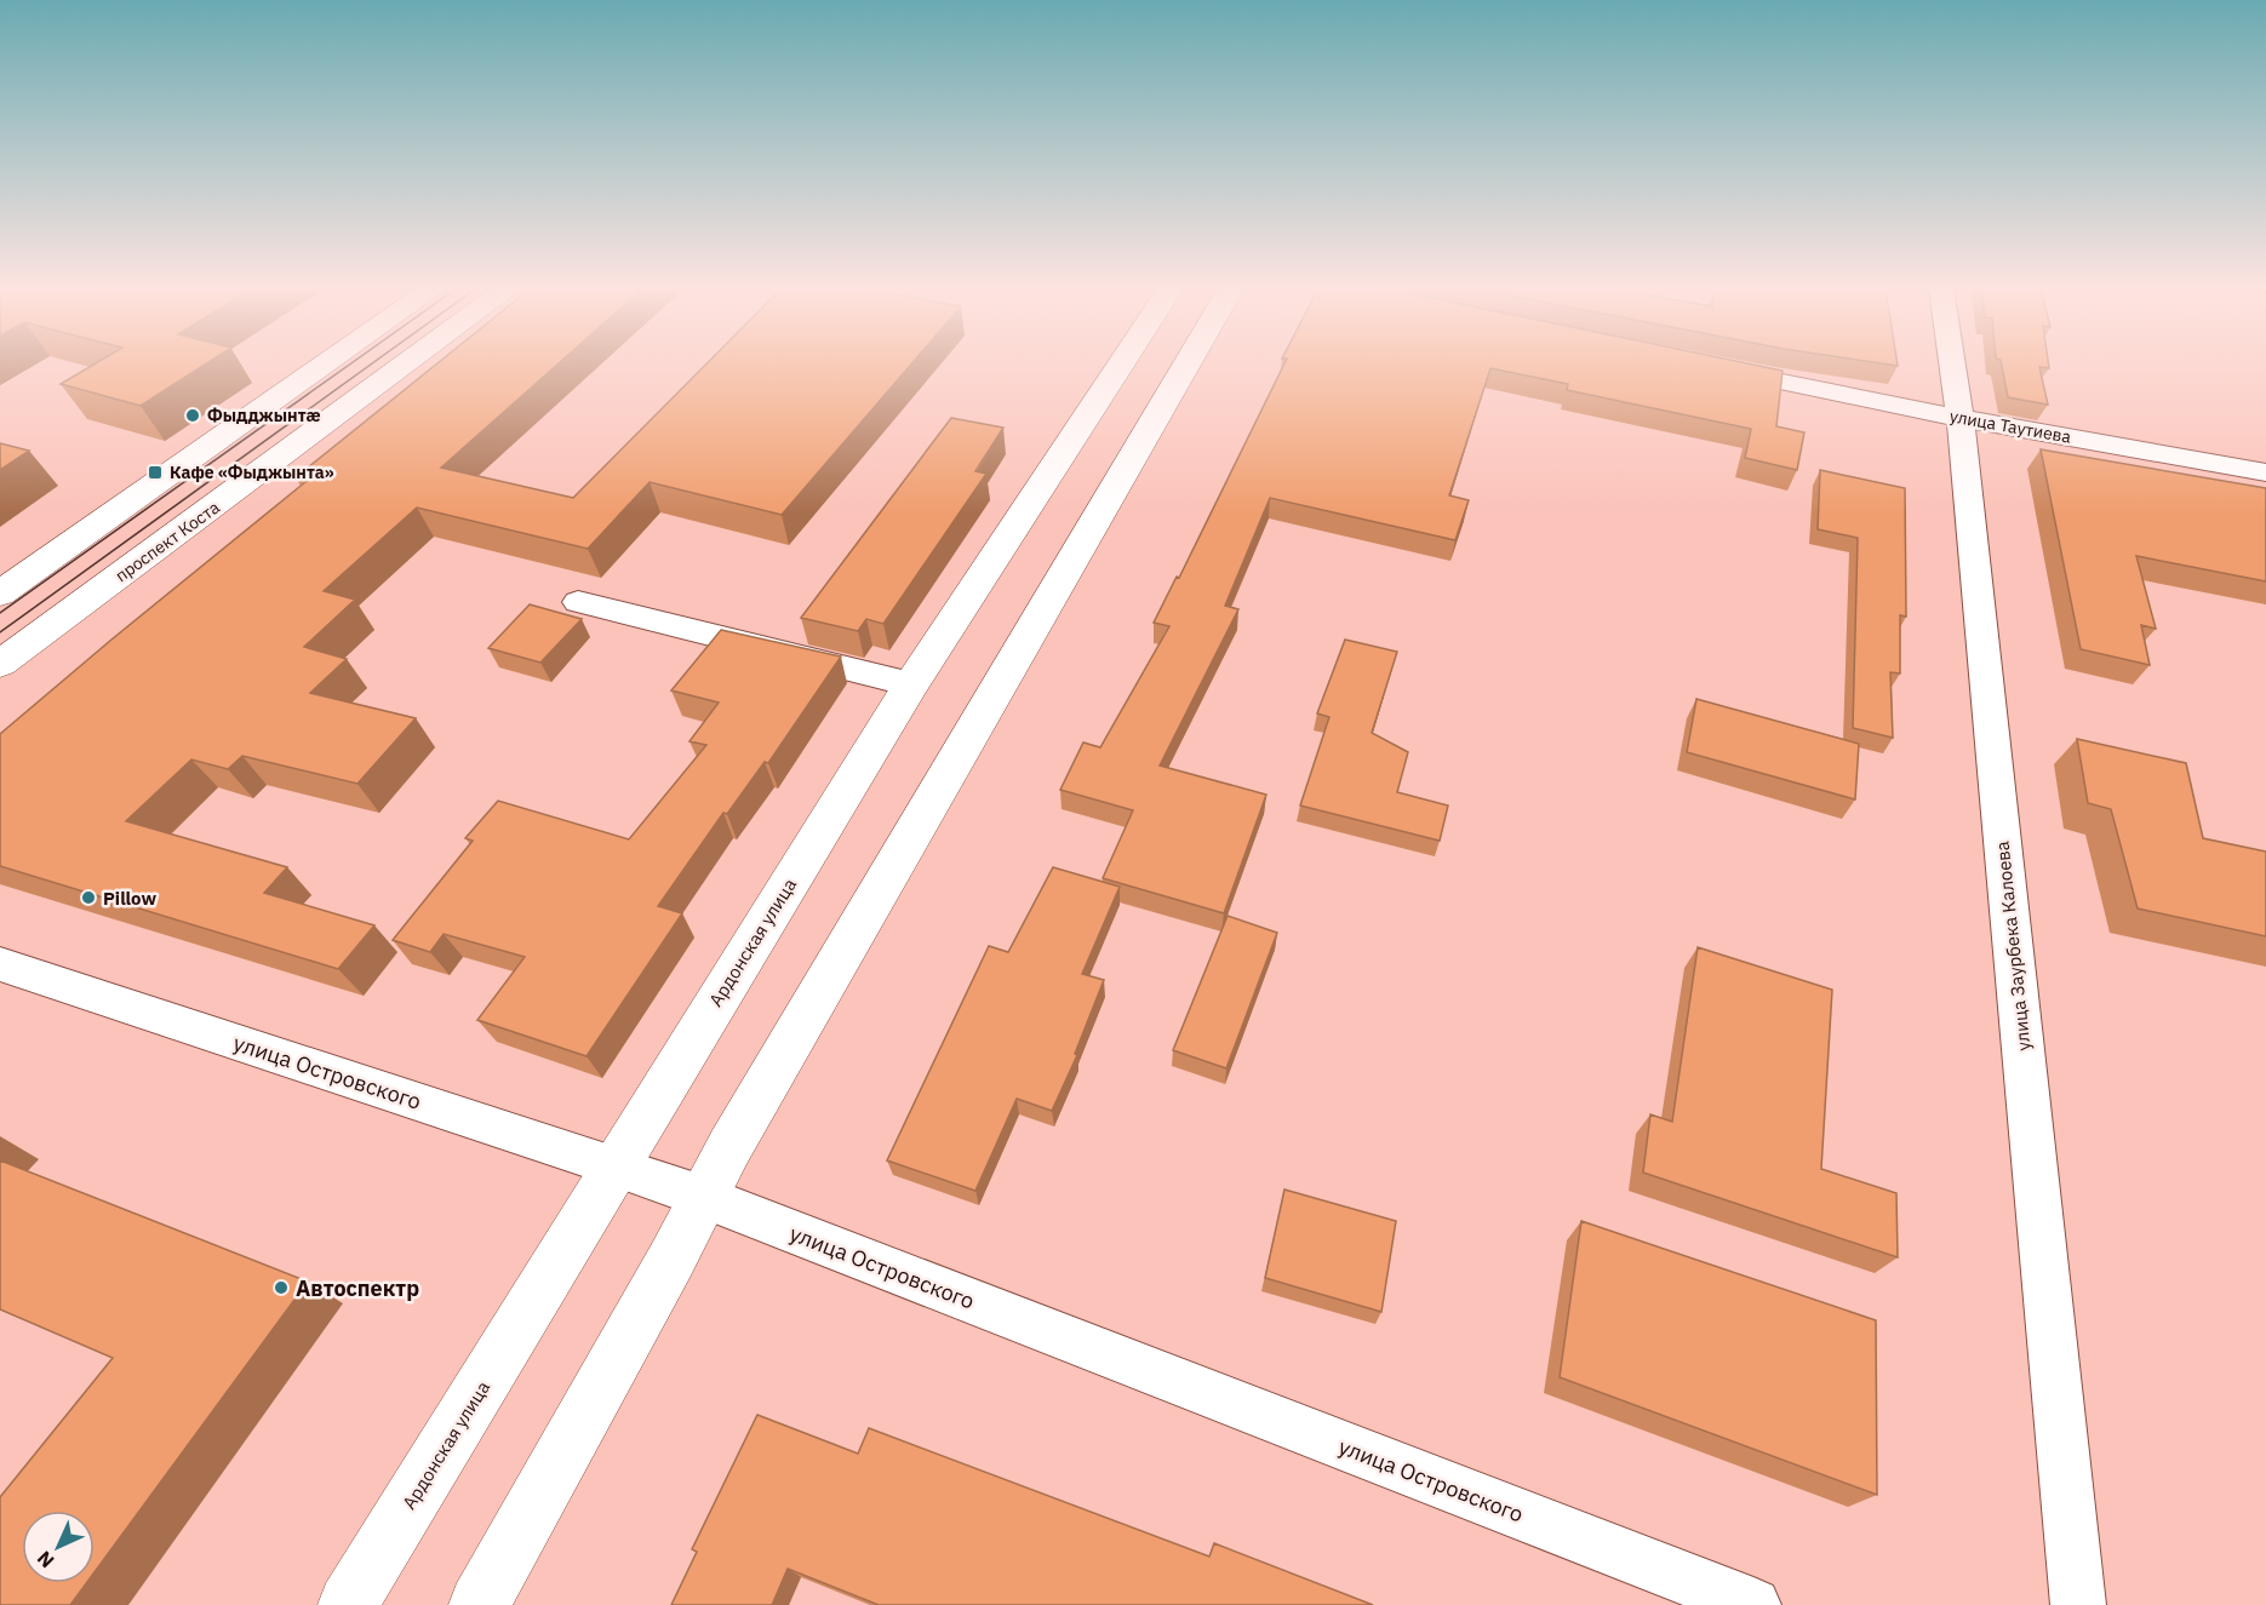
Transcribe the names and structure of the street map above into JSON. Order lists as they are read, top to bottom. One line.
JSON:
{"streets":{"main road":["проспект Коста","Ардонская улица"],"street":["улица Таутиева","улица Заурбека Калоева","улица Островского"]},"crossings":[["улица Таутиева","улица Заурбека Калоева"],["Ардонская улица","улица Островского"]],"places":{"other":["Фыдджынтӕ","Pillow","Автоспектр"],"transit":["Кафе «Фыджынта»"]},"north":"bottom left"}
